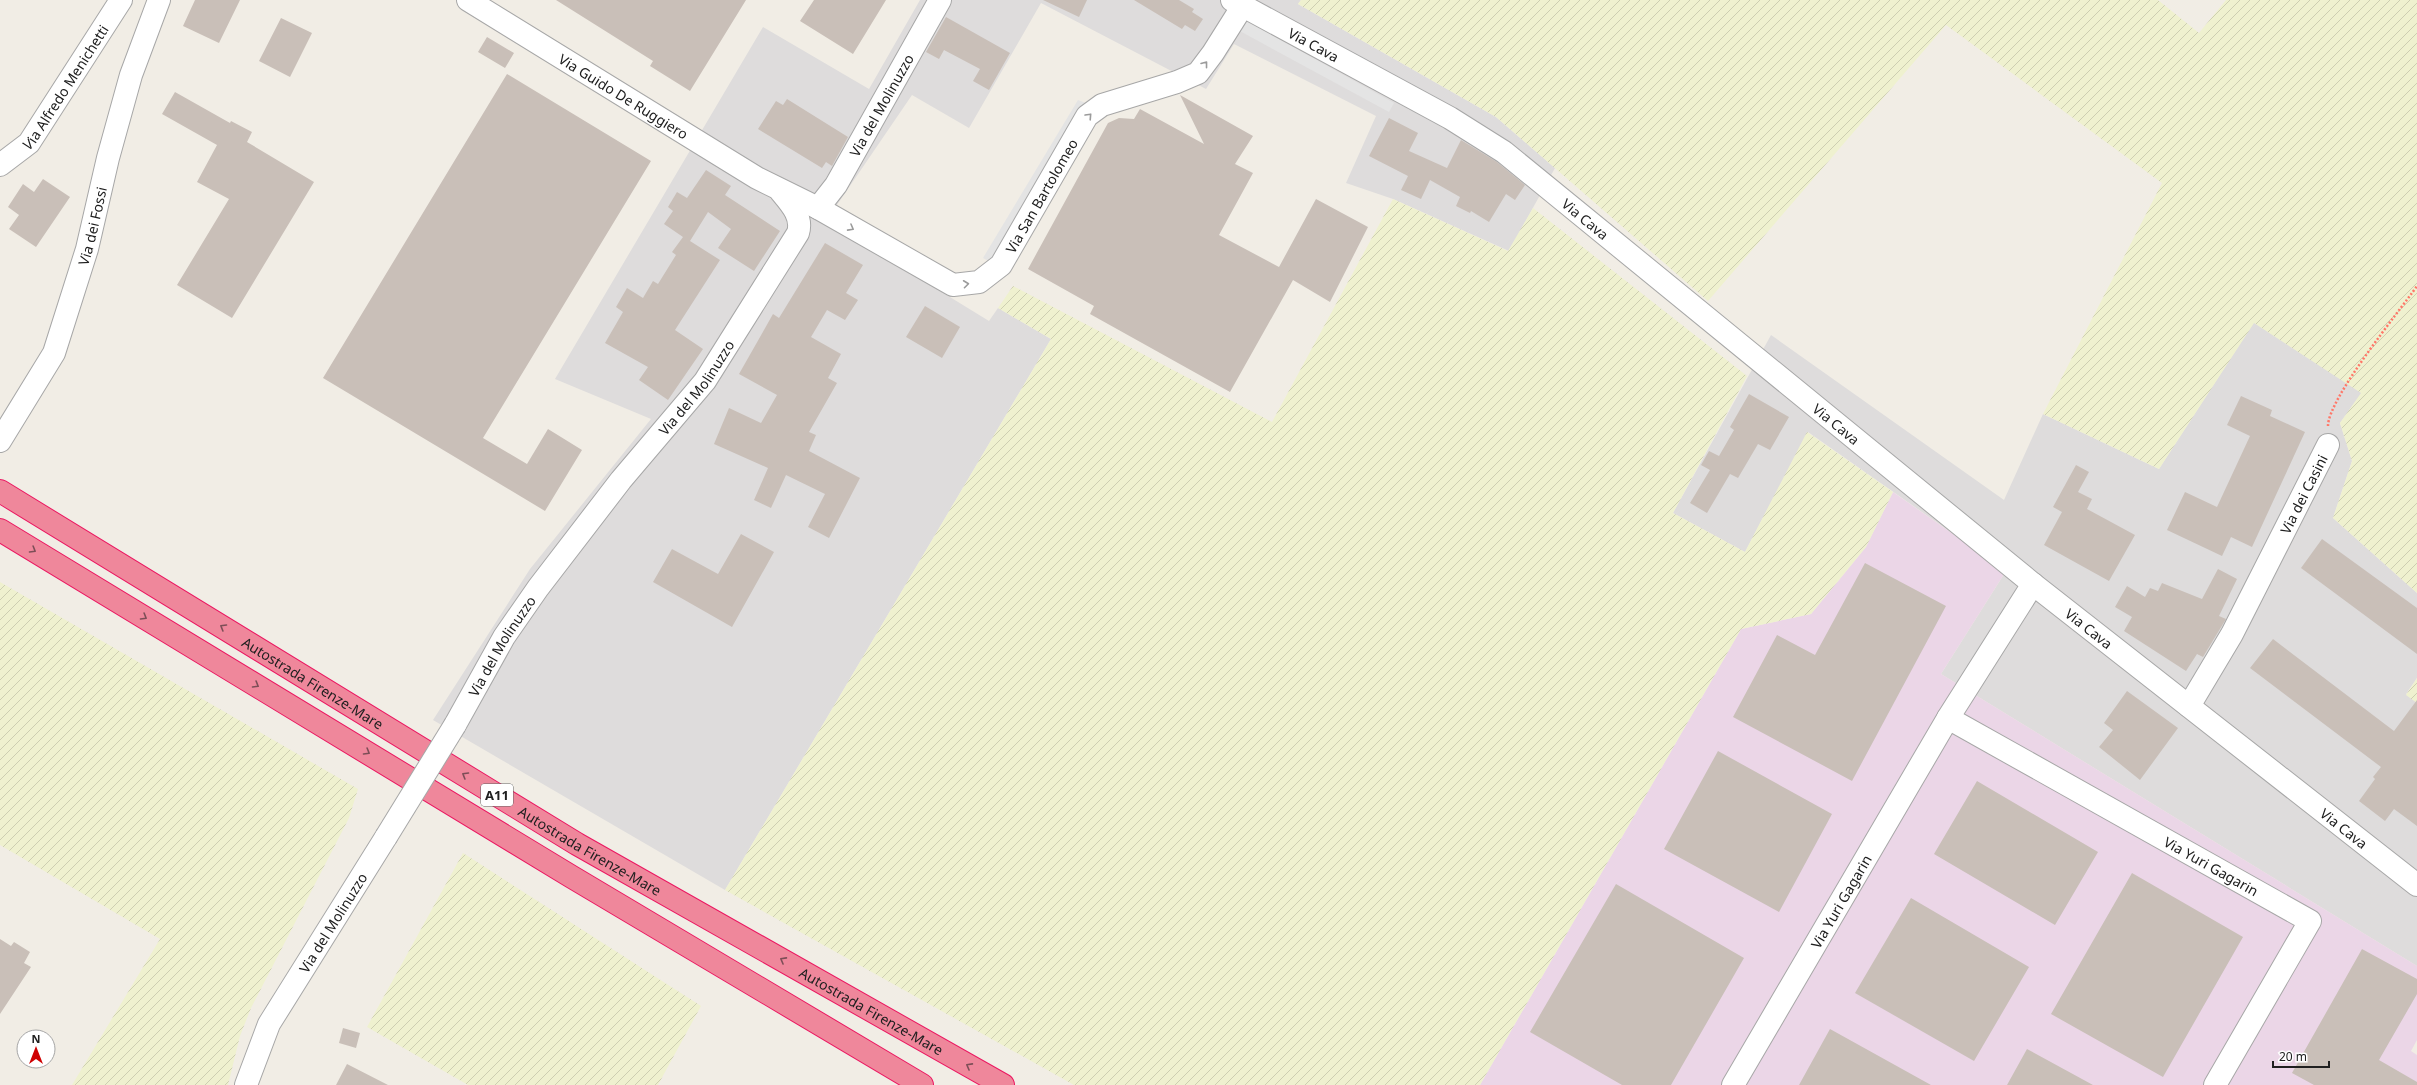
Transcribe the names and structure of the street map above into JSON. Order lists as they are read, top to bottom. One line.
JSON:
{"streets":{"highway":["Autostrada Firenze-Mare","A11"],"street":["Via Cava","Via Alfredo Menichetti","Via Guido De Ruggiero","Via del Molinuzzo","Via San Bartolomeo","Via dei Fossi","Via dei Casini","Via Yuri Gagarin"]},"crossings":[["Via Cava","Via San Bartolomeo"],["Via Cava","Via dei Casini"],["Via Cava","Via Yuri Gagarin"],["Via Guido De Ruggiero","Via del Molinuzzo"],["Via Guido De Ruggiero","Via San Bartolomeo"],["Via del Molinuzzo","Via San Bartolomeo"]],"one_way":["Via San Bartolomeo"],"scale_bar":"20 m","north":"top"}
